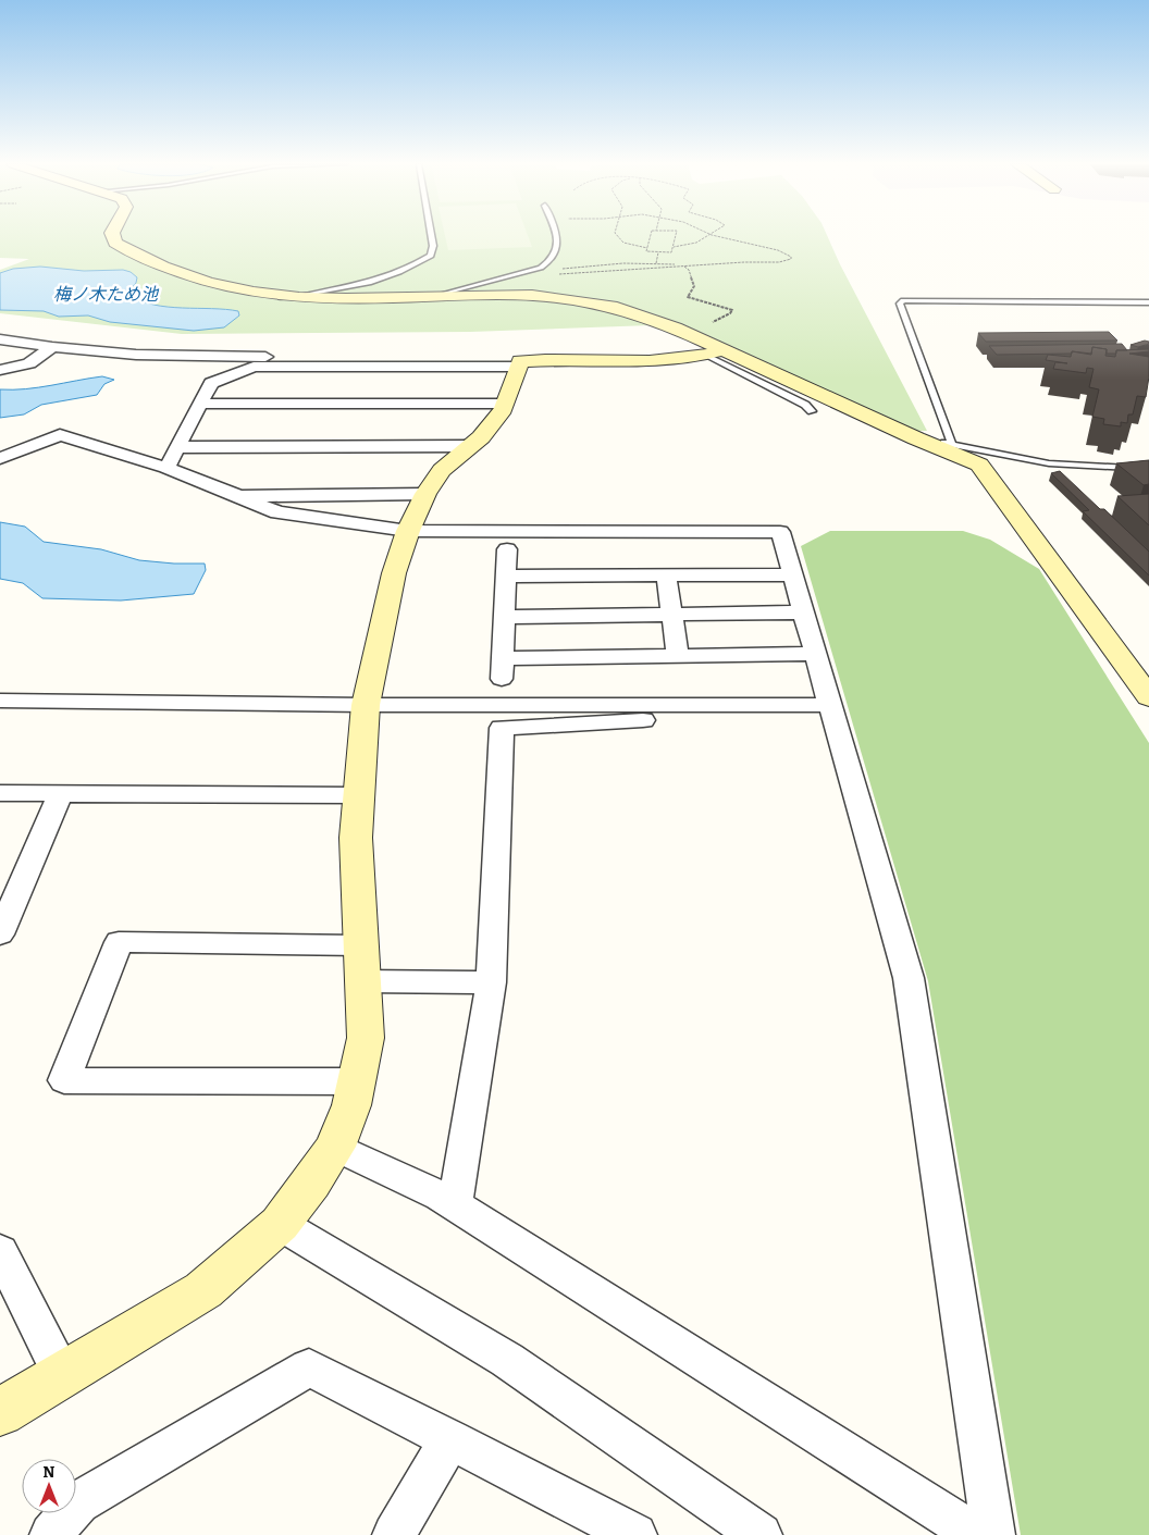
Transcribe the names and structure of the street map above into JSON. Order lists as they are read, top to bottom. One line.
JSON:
{"water":["梅ノ木ため池"],"north":"top"}
